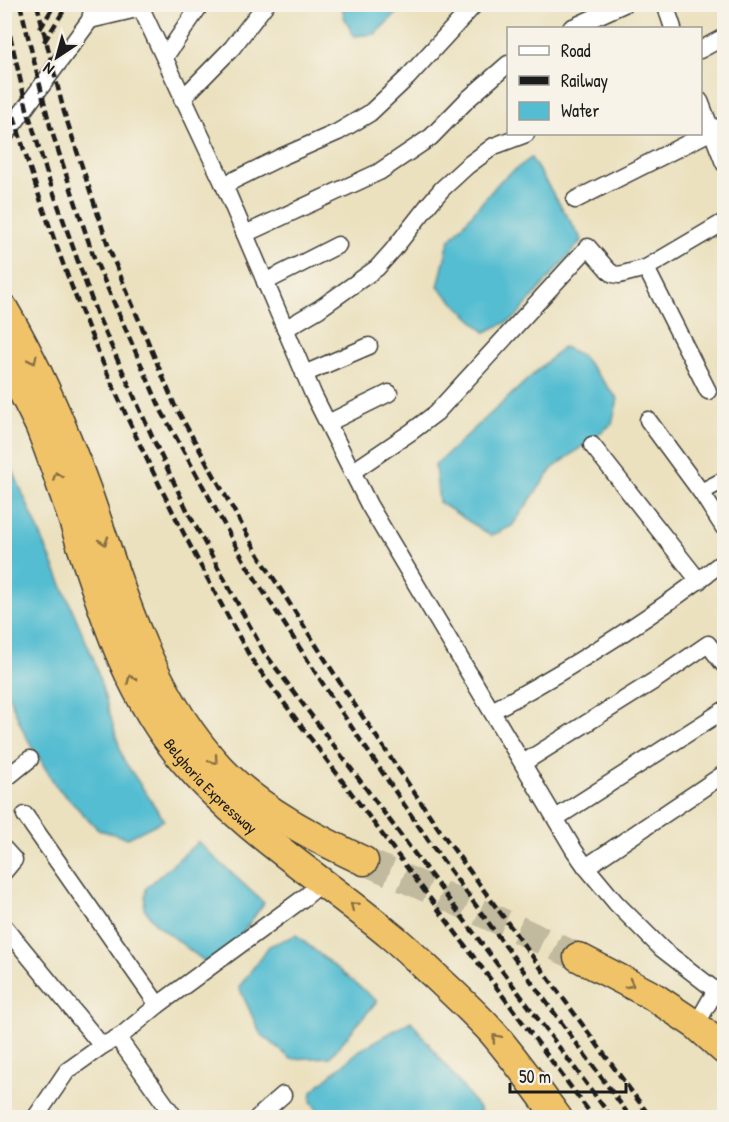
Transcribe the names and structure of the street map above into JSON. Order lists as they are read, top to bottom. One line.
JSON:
{"streets":{"highway":["Belghoria Expressway"]},"legend":["Road","Railway","Water"],"scale_bar":"50 m","north":"bottom left"}
